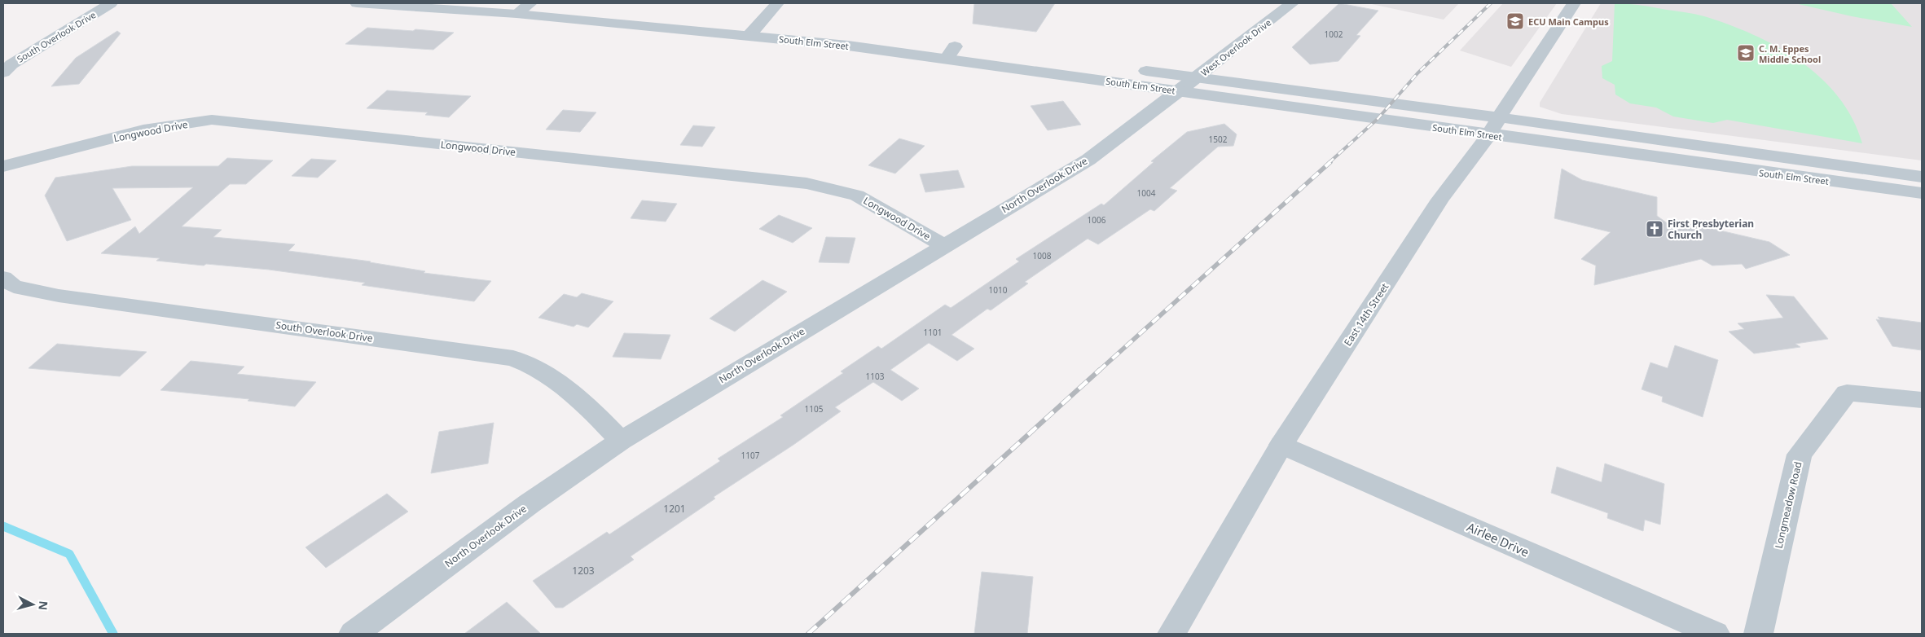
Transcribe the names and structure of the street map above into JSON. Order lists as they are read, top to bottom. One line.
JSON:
{"streets":{"street":["South Overlook Drive","South Elm Street","West Overlook Drive","Longwood Drive","North Overlook Drive","East 14th Street","Longmeadow Road","Airlee Drive"]},"crossings":[["South Overlook Drive","North Overlook Drive"],["South Elm Street","West Overlook Drive"],["South Elm Street","North Overlook Drive"],["South Elm Street","East 14th Street"],["West Overlook Drive","North Overlook Drive"],["Longwood Drive","North Overlook Drive"],["East 14th Street","Airlee Drive"]],"places":{"school or university":["ECU Main Campus","C. M. Eppes Middle School"],"church":["First Presbyterian Church"]},"house_numbers":["1002","1502","1004","1006","1008","1010","1101","1103","1105","1107","1201","1203"],"north":"right"}
